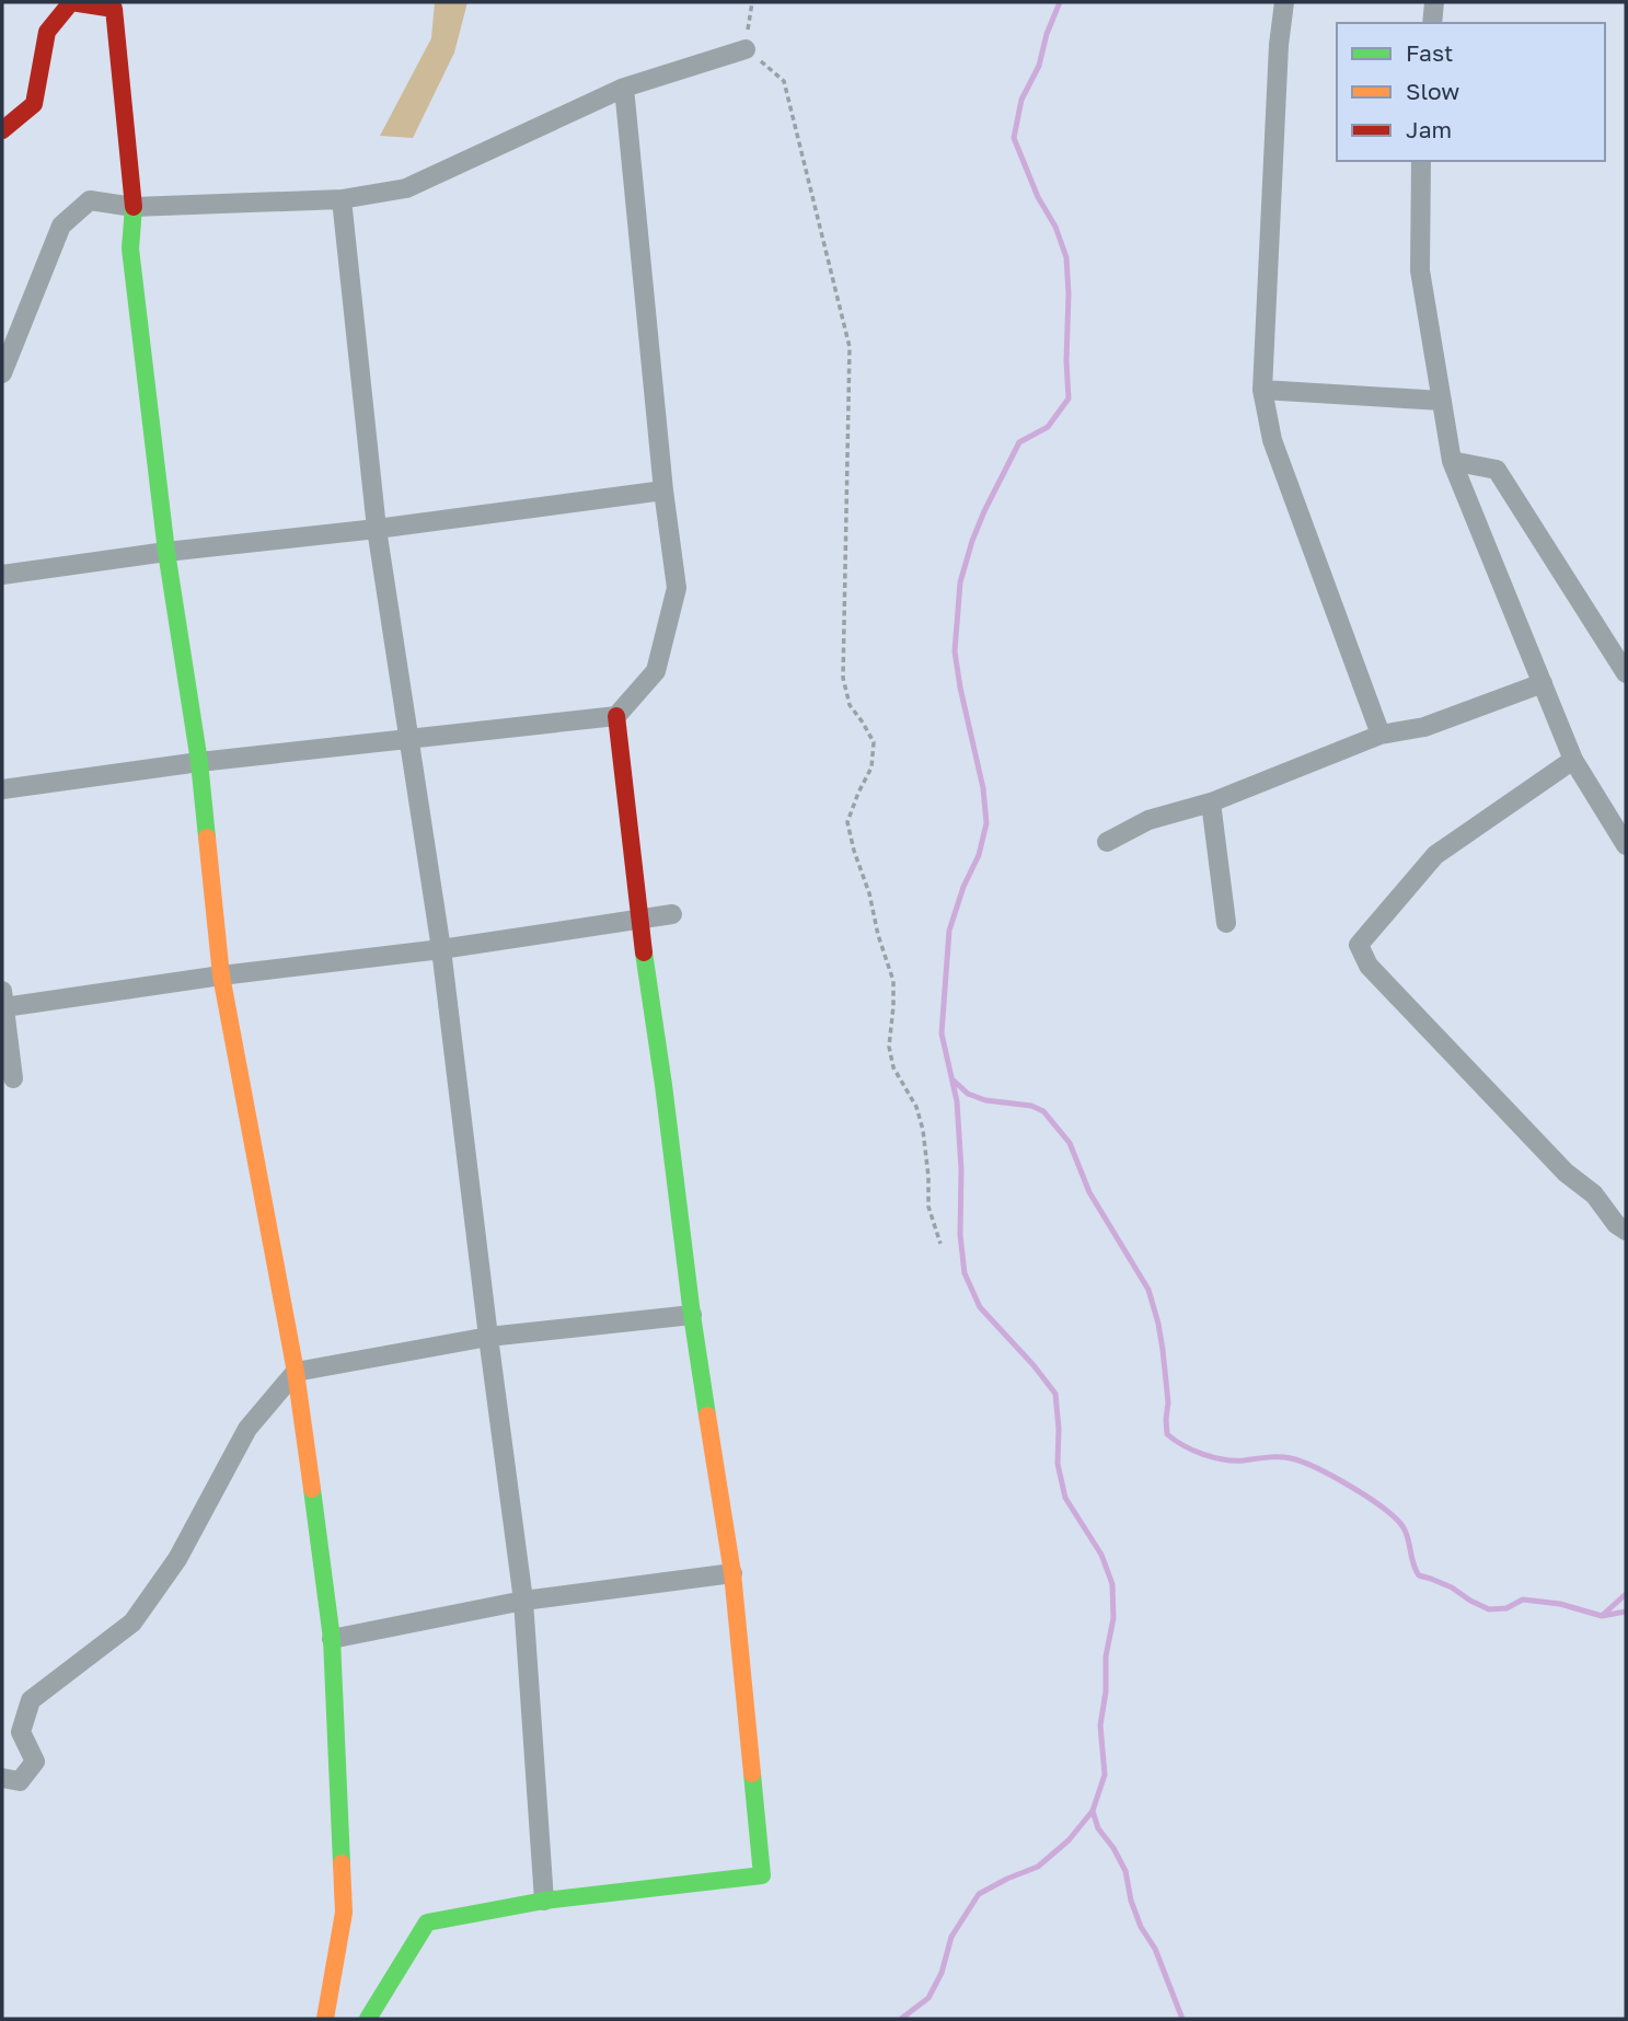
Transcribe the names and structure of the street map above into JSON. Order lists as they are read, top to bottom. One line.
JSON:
{"legend":["Fast","Slow","Jam"]}
